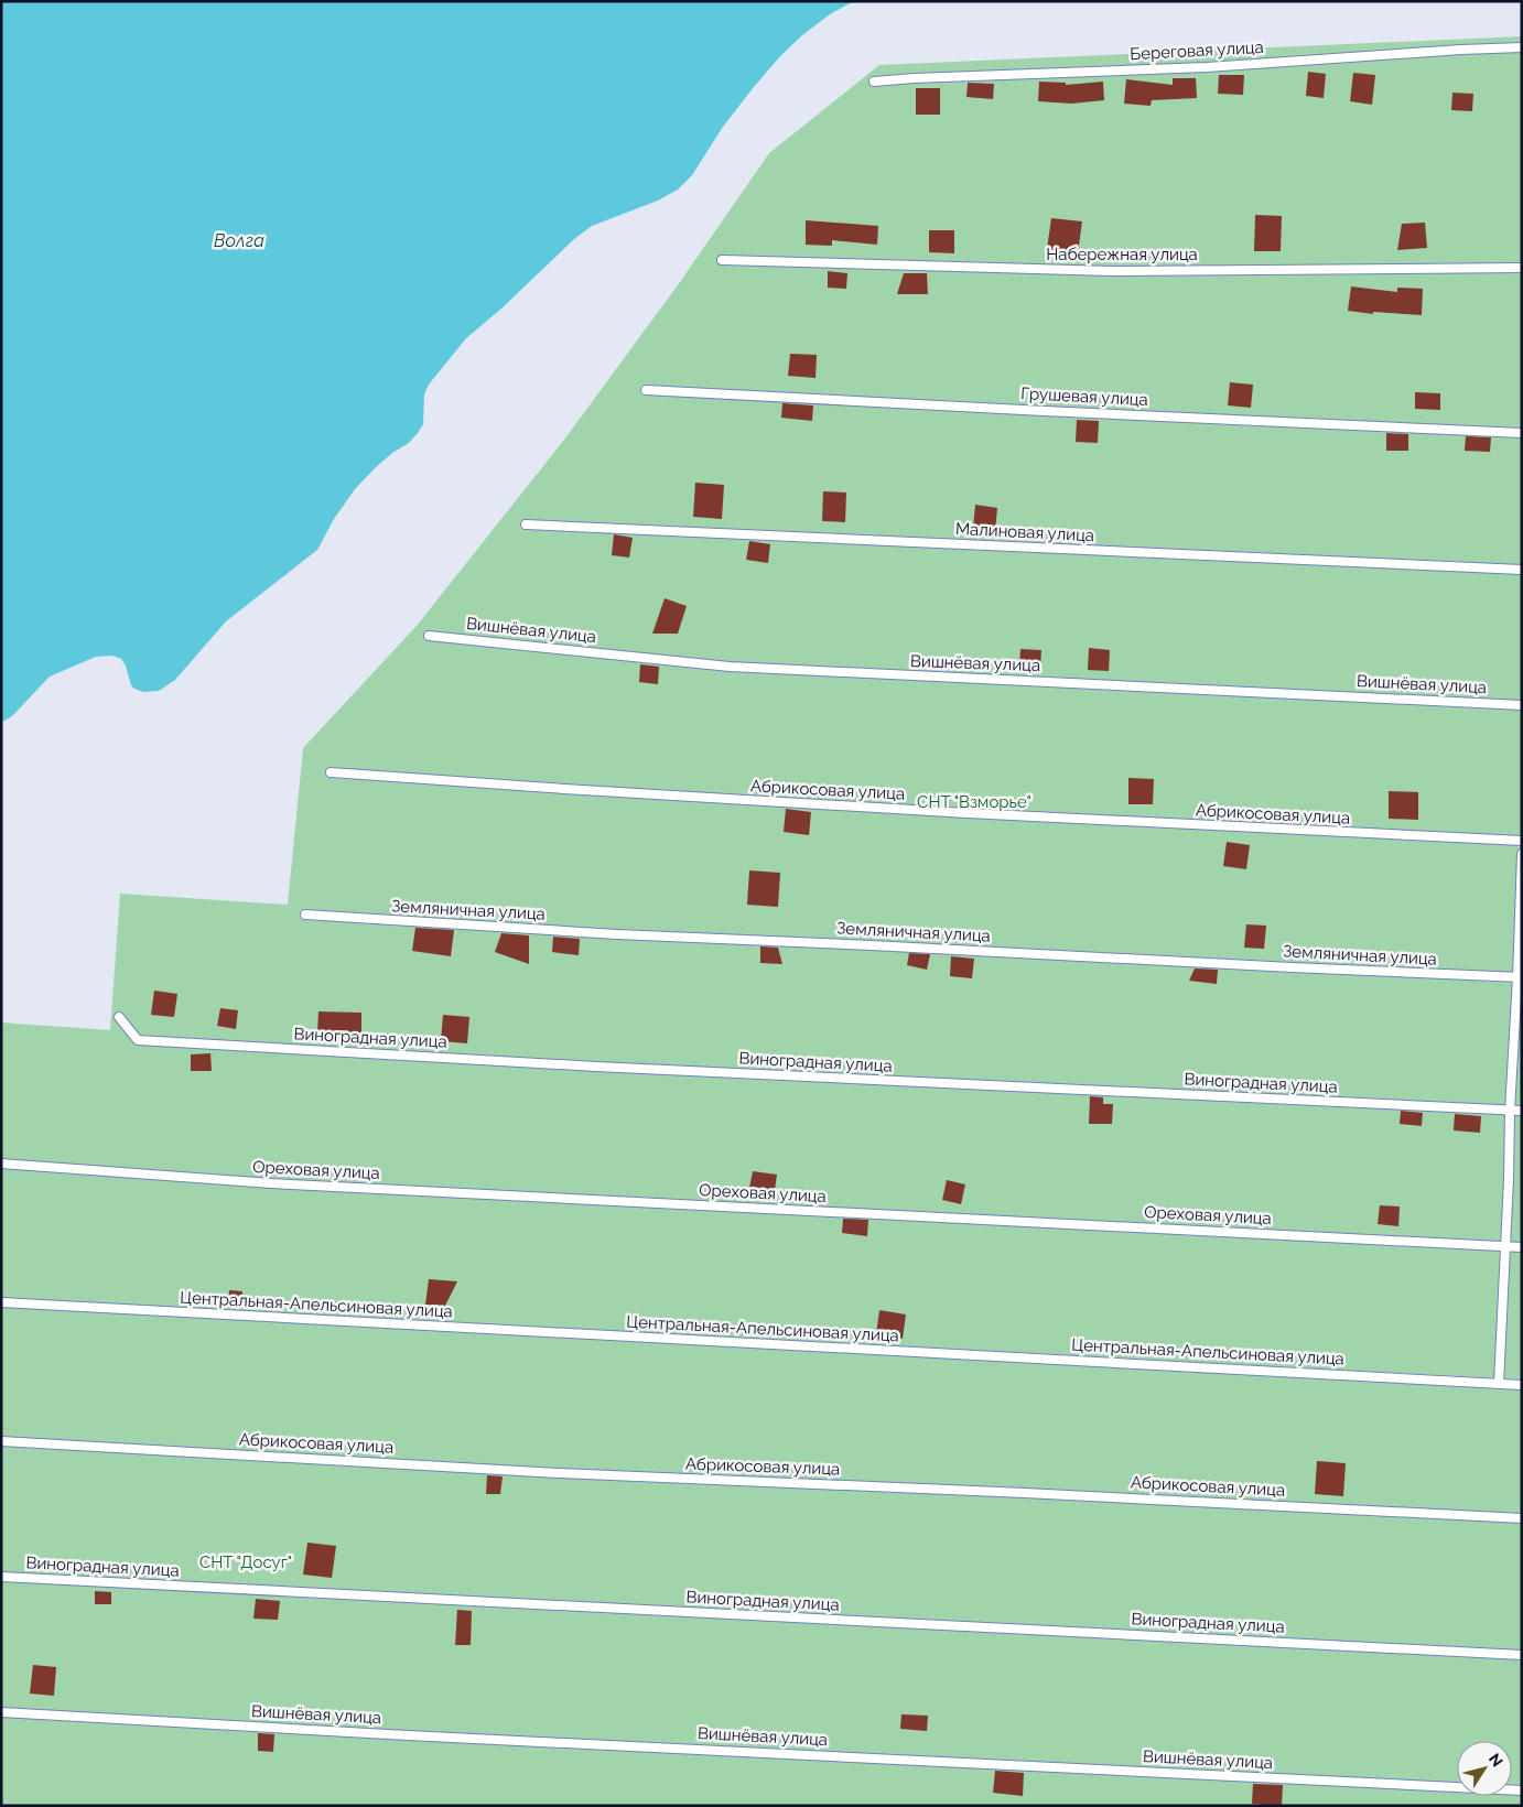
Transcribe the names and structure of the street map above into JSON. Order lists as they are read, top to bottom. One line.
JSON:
{"streets":{"lane":["Береговая улица","Набережная улица","Грушевая улица","Малиновая улица","Вишнёвая улица","Абрикосовая улица","Земляничная улица","Виноградная улица","Ореховая улица","Центральная-Апельсиновая улица"]},"water":["Волга"],"parks":["СНТ \"Взморье\"","СНТ \"Досуг\""],"north":"top right"}
